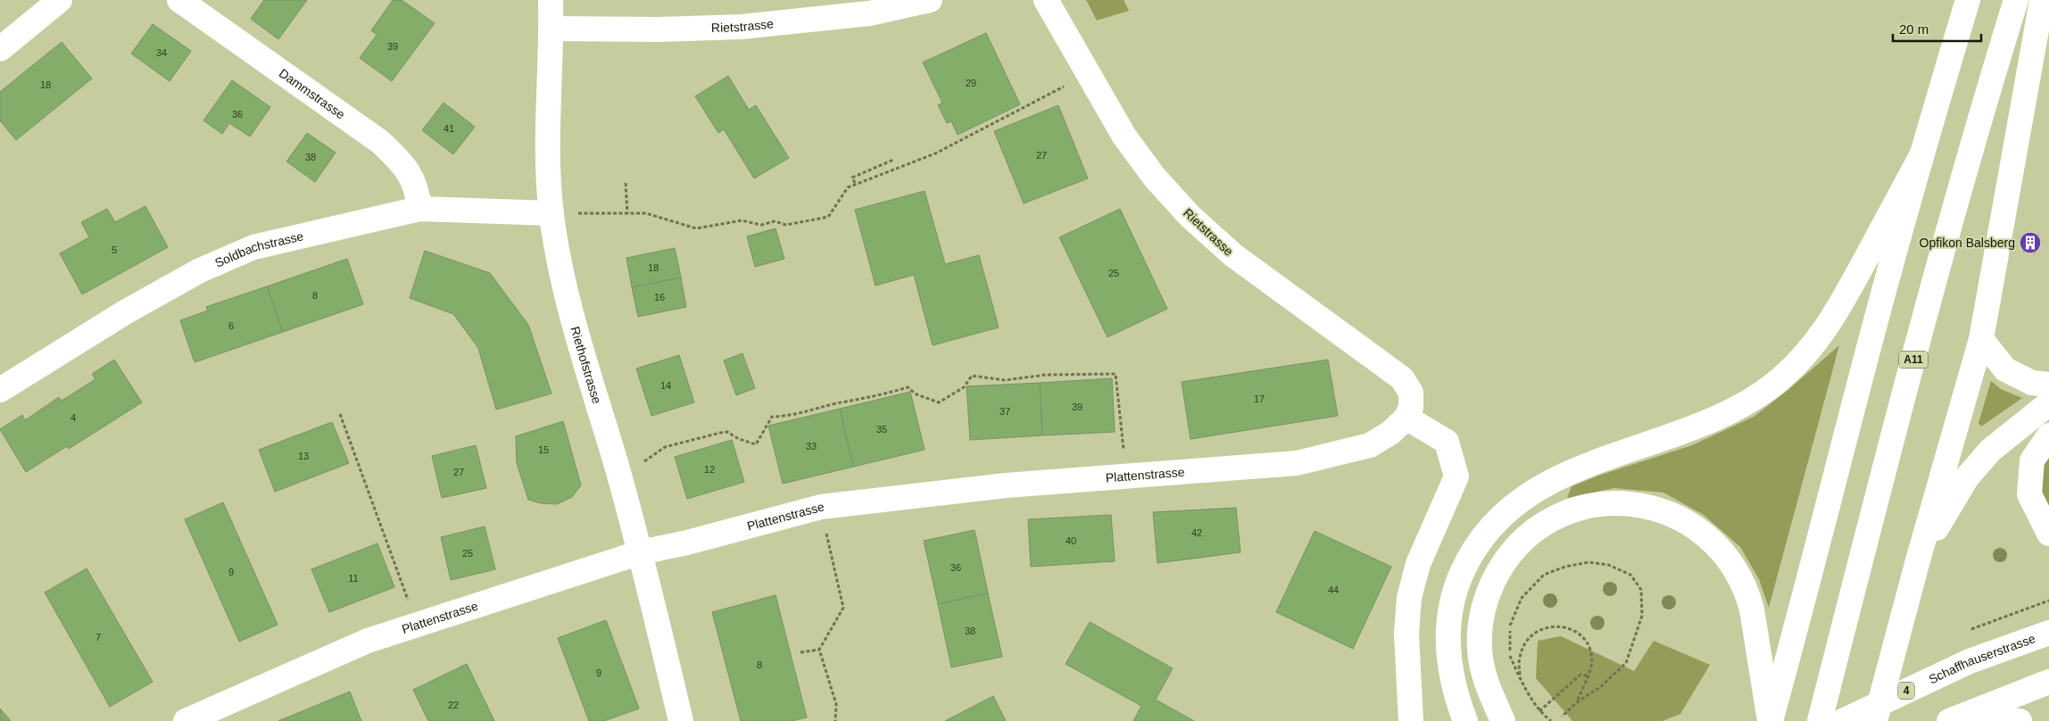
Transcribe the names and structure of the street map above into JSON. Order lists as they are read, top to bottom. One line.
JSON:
{"streets":{"main road":["Rietstrasse","Dammstrasse","Soldbachstrasse","A11","Riethofstrasse","Plattenstrasse","Schaffhauserstrasse","4"]},"crossings":[["Rietstrasse","Riethofstrasse"],["Rietstrasse","Plattenstrasse"],["Dammstrasse","Soldbachstrasse"],["Soldbachstrasse","Riethofstrasse"],["Riethofstrasse","Plattenstrasse"]],"places":{"building":["Opfikon Balsberg"]},"house_numbers":["39","34","29","18","36","41","27","38","5","18","25","8","16","6","14","17","39","37","4","35","33","15","13","12","27","42","40","25","36","9","11","44","38","7","8","9","22"],"scale_bar":"20 m"}
